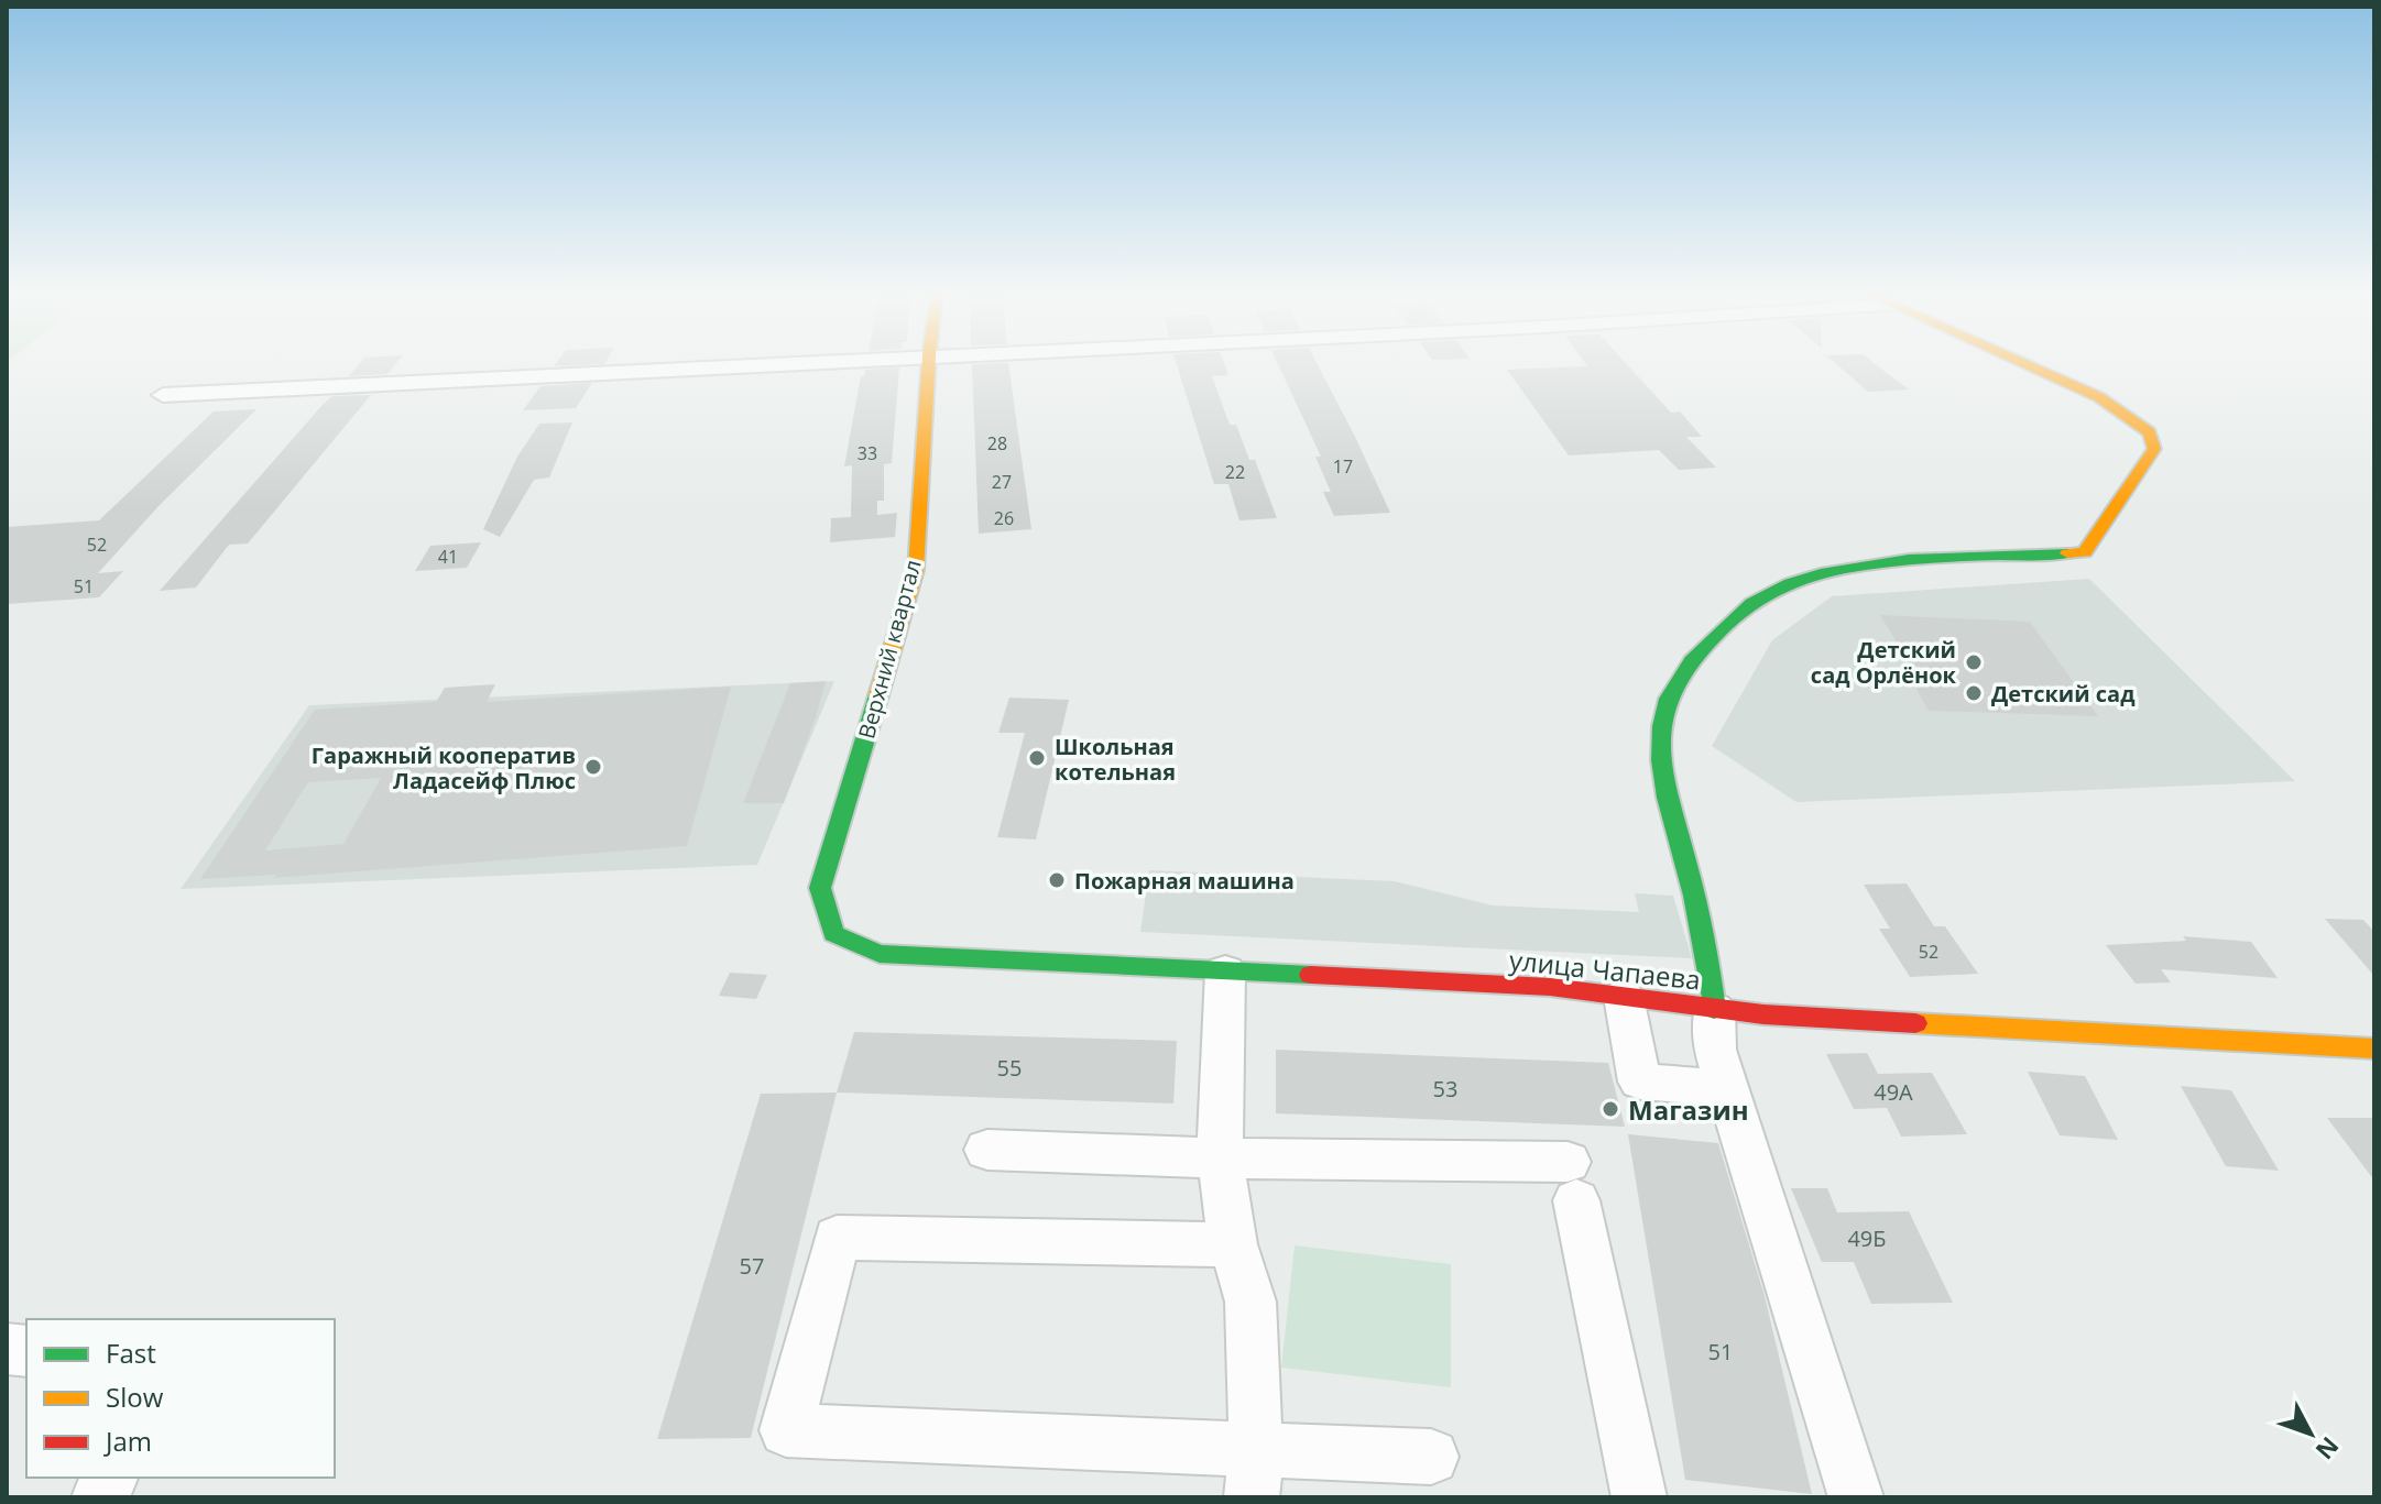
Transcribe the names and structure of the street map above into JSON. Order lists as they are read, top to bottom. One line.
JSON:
{"streets":{"main road":["Верхний квартал","улица Чапаева"]},"crossings":[["Верхний квартал","улица Чапаева"]],"places":["Детский сад Орлёнок","Детский сад","Школьная котельная","Гаражный кооператив Ладасейф Плюс","Пожарная машина","Магазин"],"house_numbers":["28","33","17","22","27","26","52","41","51","52","55","53","49А","49Б","57","51"],"legend":["Fast","Slow","Jam"],"north":"bottom right"}
